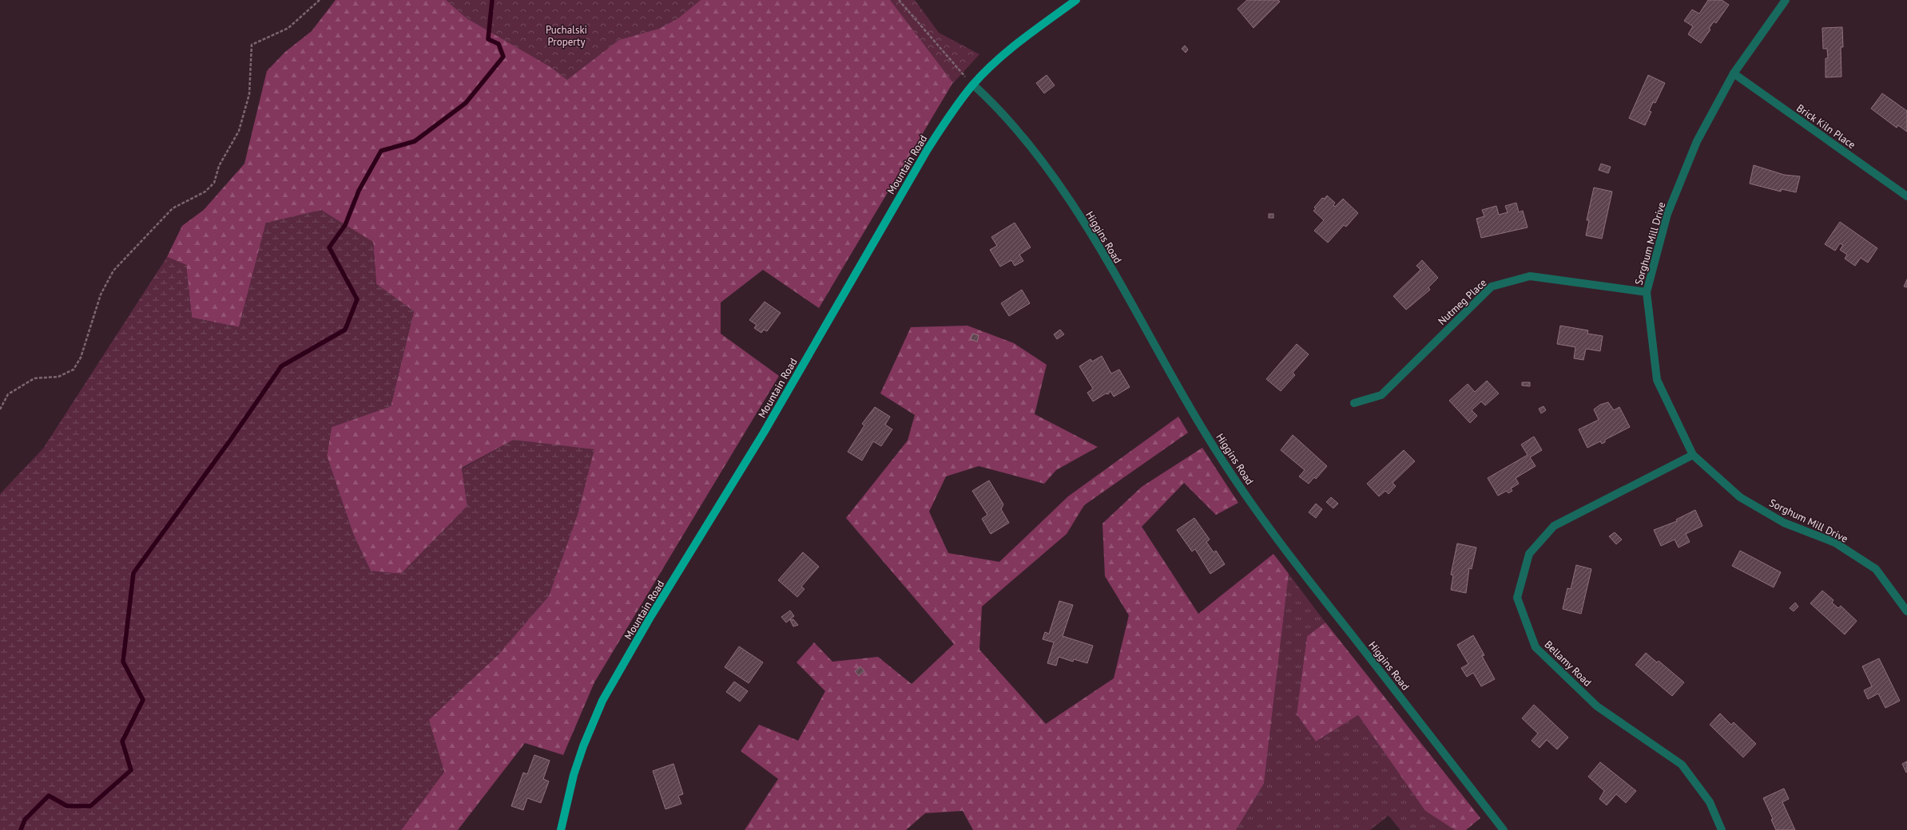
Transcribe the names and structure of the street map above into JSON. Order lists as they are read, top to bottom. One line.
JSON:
{"streets":{"main road":["Mountain Road"],"street":["Brick Kiln Place","Higgins Road","Sorghum Mill Drive","Nutmeg Place","Bellamy Road"]},"crossings":[["Brick Kiln Place","Sorghum Mill Drive"],["Mountain Road","Higgins Road"],["Sorghum Mill Drive","Nutmeg Place"],["Sorghum Mill Drive","Bellamy Road"]],"parks":["Puchalski Property"]}
